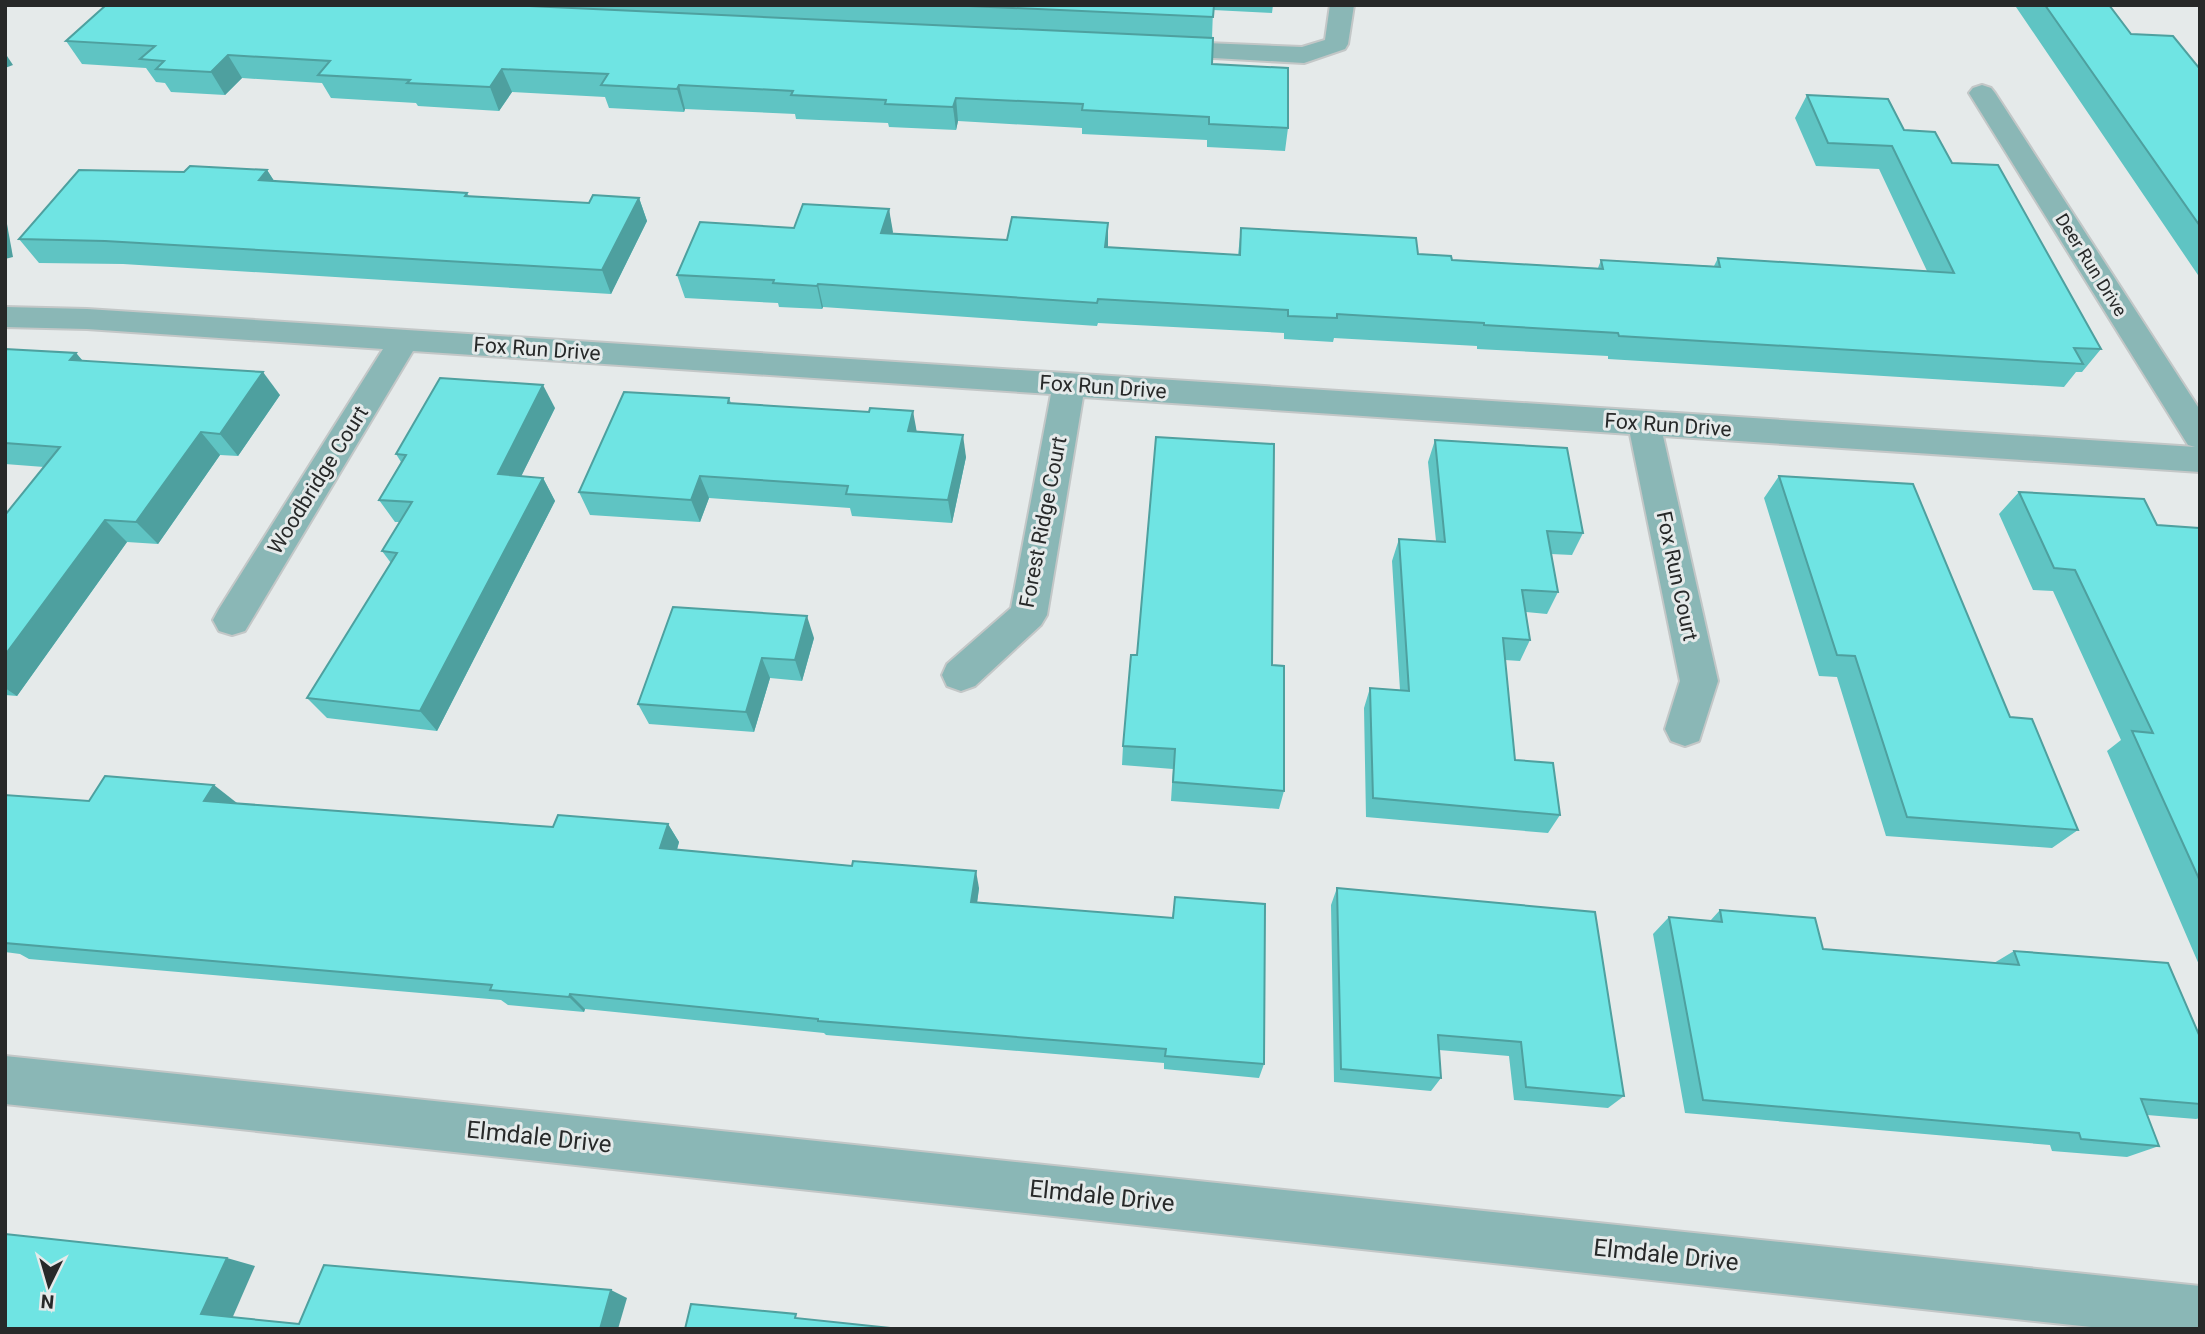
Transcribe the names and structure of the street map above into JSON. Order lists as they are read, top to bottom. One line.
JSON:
{"streets":{"street":["Deer Run Drive","Fox Run Drive","Woodbridge Court","Forest Ridge Court","Fox Run Court","Elmdale Drive"]},"crossings":[["Fox Run Drive","Woodbridge Court"],["Fox Run Drive","Forest Ridge Court"],["Fox Run Drive","Fox Run Court"]],"north":"bottom"}
